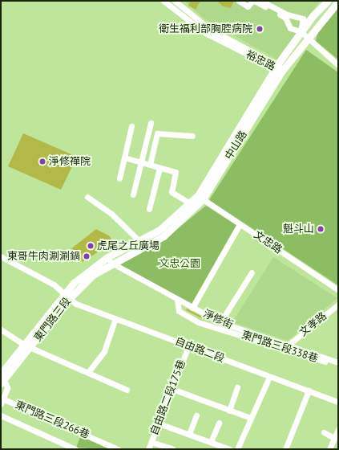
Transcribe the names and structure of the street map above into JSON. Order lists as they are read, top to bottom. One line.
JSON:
{"streets":{"main road":["中山路","東門路三段"],"street":["裕忠路","文忠路","淨修街","文孝路","東門路三段338巷","自由路二段","自由路二段175巷","東門路三段266巷"]},"crossings":[["裕忠路","中山路"],["中山路","文忠路"],["中山路","東門路三段"],["中山路","淨修街"],["東門路三段","淨修街"],["東門路三段","自由路二段"],["淨修街","文孝路"],["淨修街","東門路三段338巷"],["自由路二段","自由路二段175巷"]],"parks":["文忠公園"],"places":["衛生福利部胸腔病院","淨修禪院","魁斗山","虎尾之丘廣場","東哥牛肉涮涮鍋"]}
